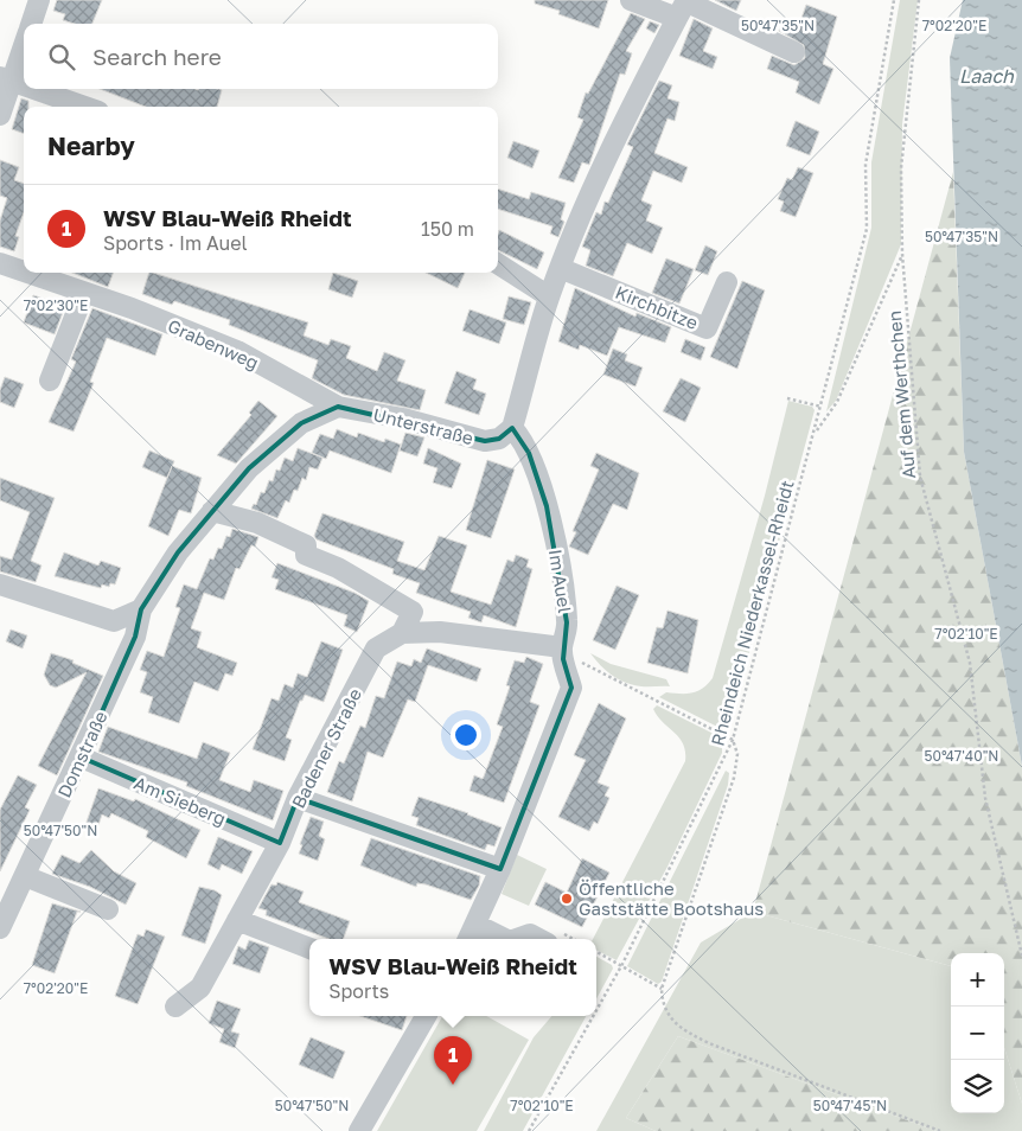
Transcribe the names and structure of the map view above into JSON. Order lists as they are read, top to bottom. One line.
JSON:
{"streets":{"street":["Kirchbitze","Grabenweg","Unterstraße","Im Auel","Badener Straße","Domstraße","Am Sieberg"],"path":["Auf dem Werthchen","Rheindeich Niederkassel-Rheidt"]},"crossings":[["Grabenweg","Unterstraße"],["Auf dem Werthchen","Rheindeich Niederkassel-Rheidt"],["Unterstraße","Im Auel"],["Im Auel","Badener Straße"],["Badener Straße","Am Sieberg"],["Domstraße","Am Sieberg"]],"water":["Laach"],"places":["Öffentliche Gaststätte Bootshaus"],"page":{"search":"Search here","heading":"Nearby","list":[{"mark":"1","name":"WSV Blau-Weiß Rheidt","note":"Sports · Im Auel","value":"150 m"}],"popup":["WSV Blau-Weiß Rheidt","Sports"],"map_buttons":["+","−"],"pins":"1"},"coordinates":["50°47'35\"N","7°02'20\"E","7°02'30\"E","7°02'10\"E","50°47'40\"N","50°47'50\"N","50°47'45\"N"]}
